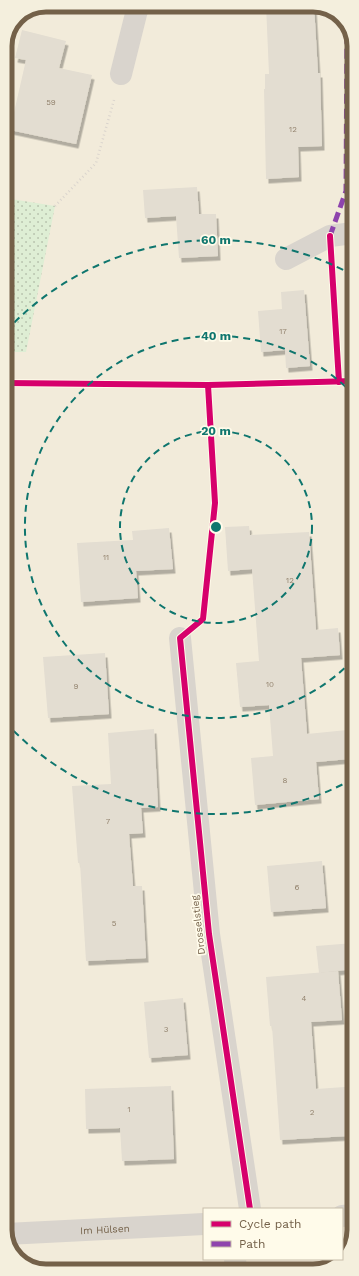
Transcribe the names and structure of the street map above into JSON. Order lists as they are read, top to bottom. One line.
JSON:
{"streets":{"street":["Drosselstieg","Im Hülsen"]},"house_numbers":["59","12","17","11","12","10","9","8","7","6","5","4","3","1","2"],"legend":["Cycle path","Path"],"rings":["60 m","40 m","20 m"]}
